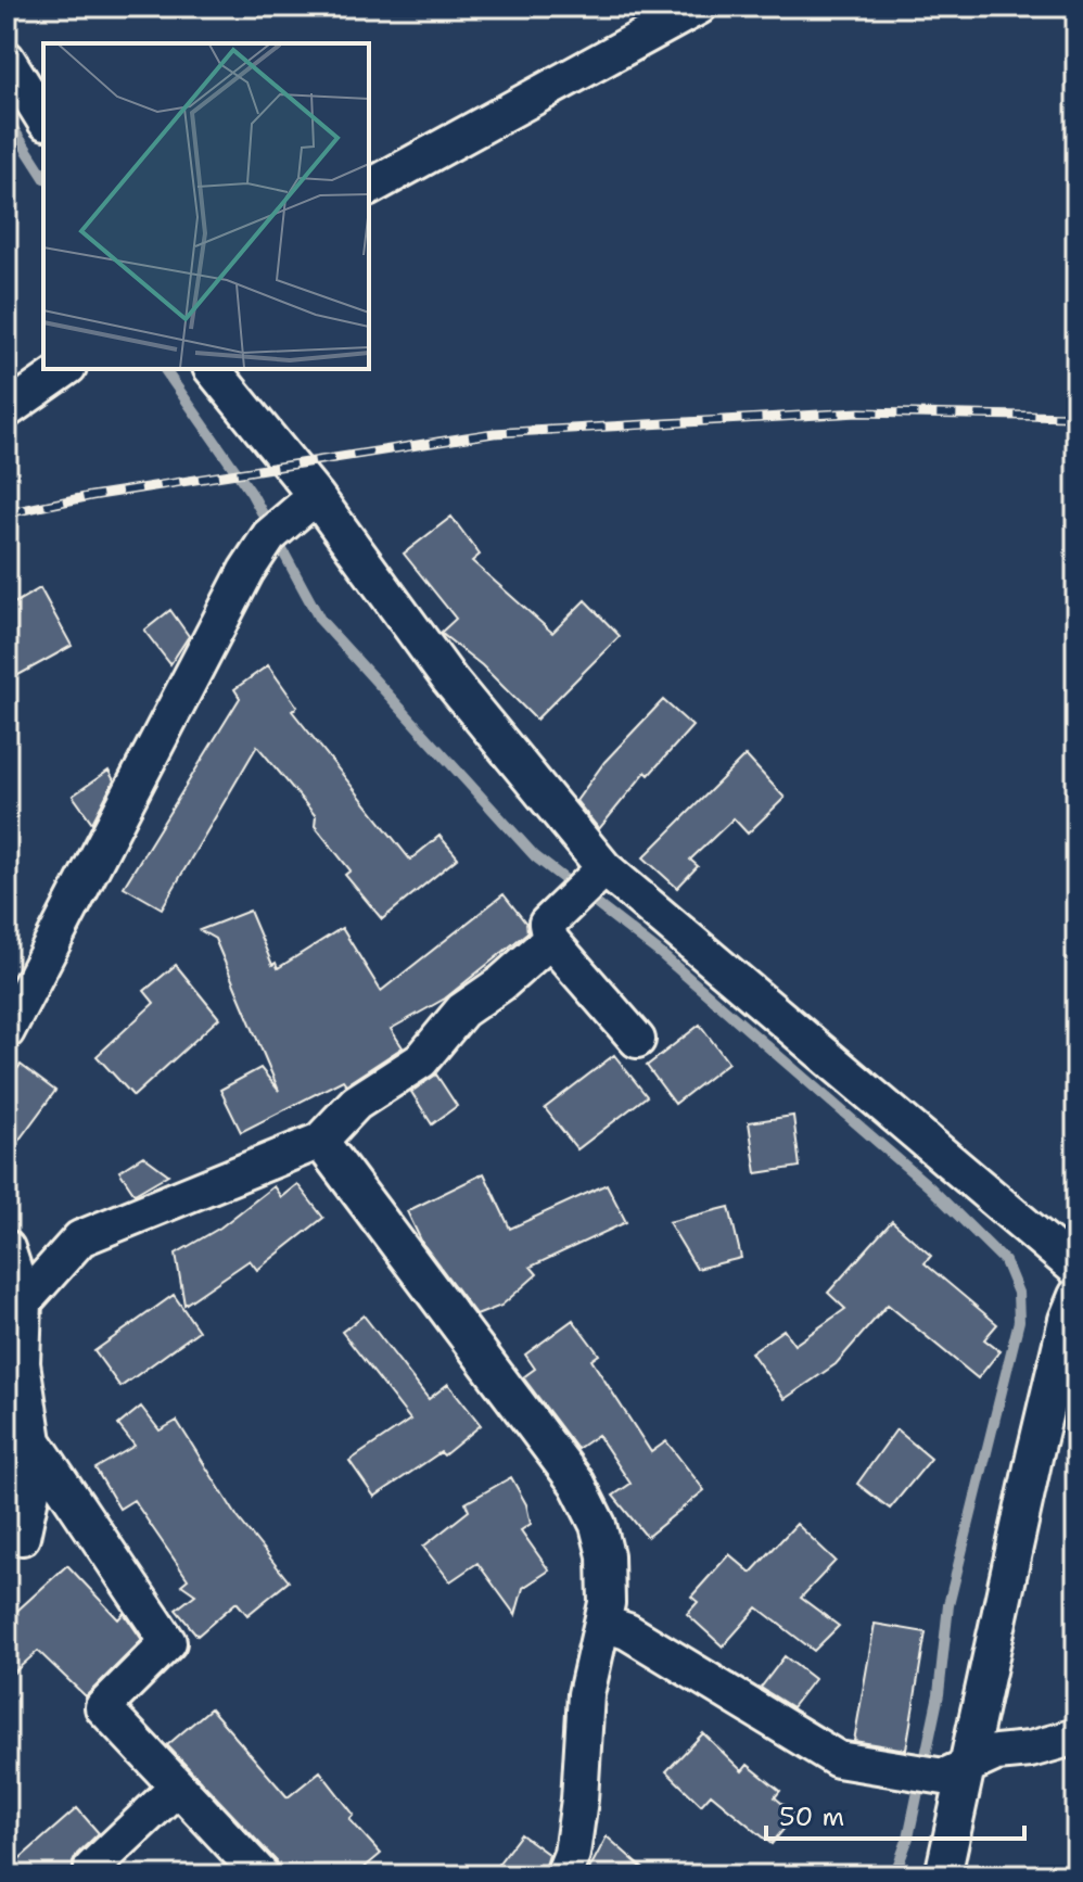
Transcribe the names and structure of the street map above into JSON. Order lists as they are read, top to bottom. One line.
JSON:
{"scale_bar":"50 m"}
